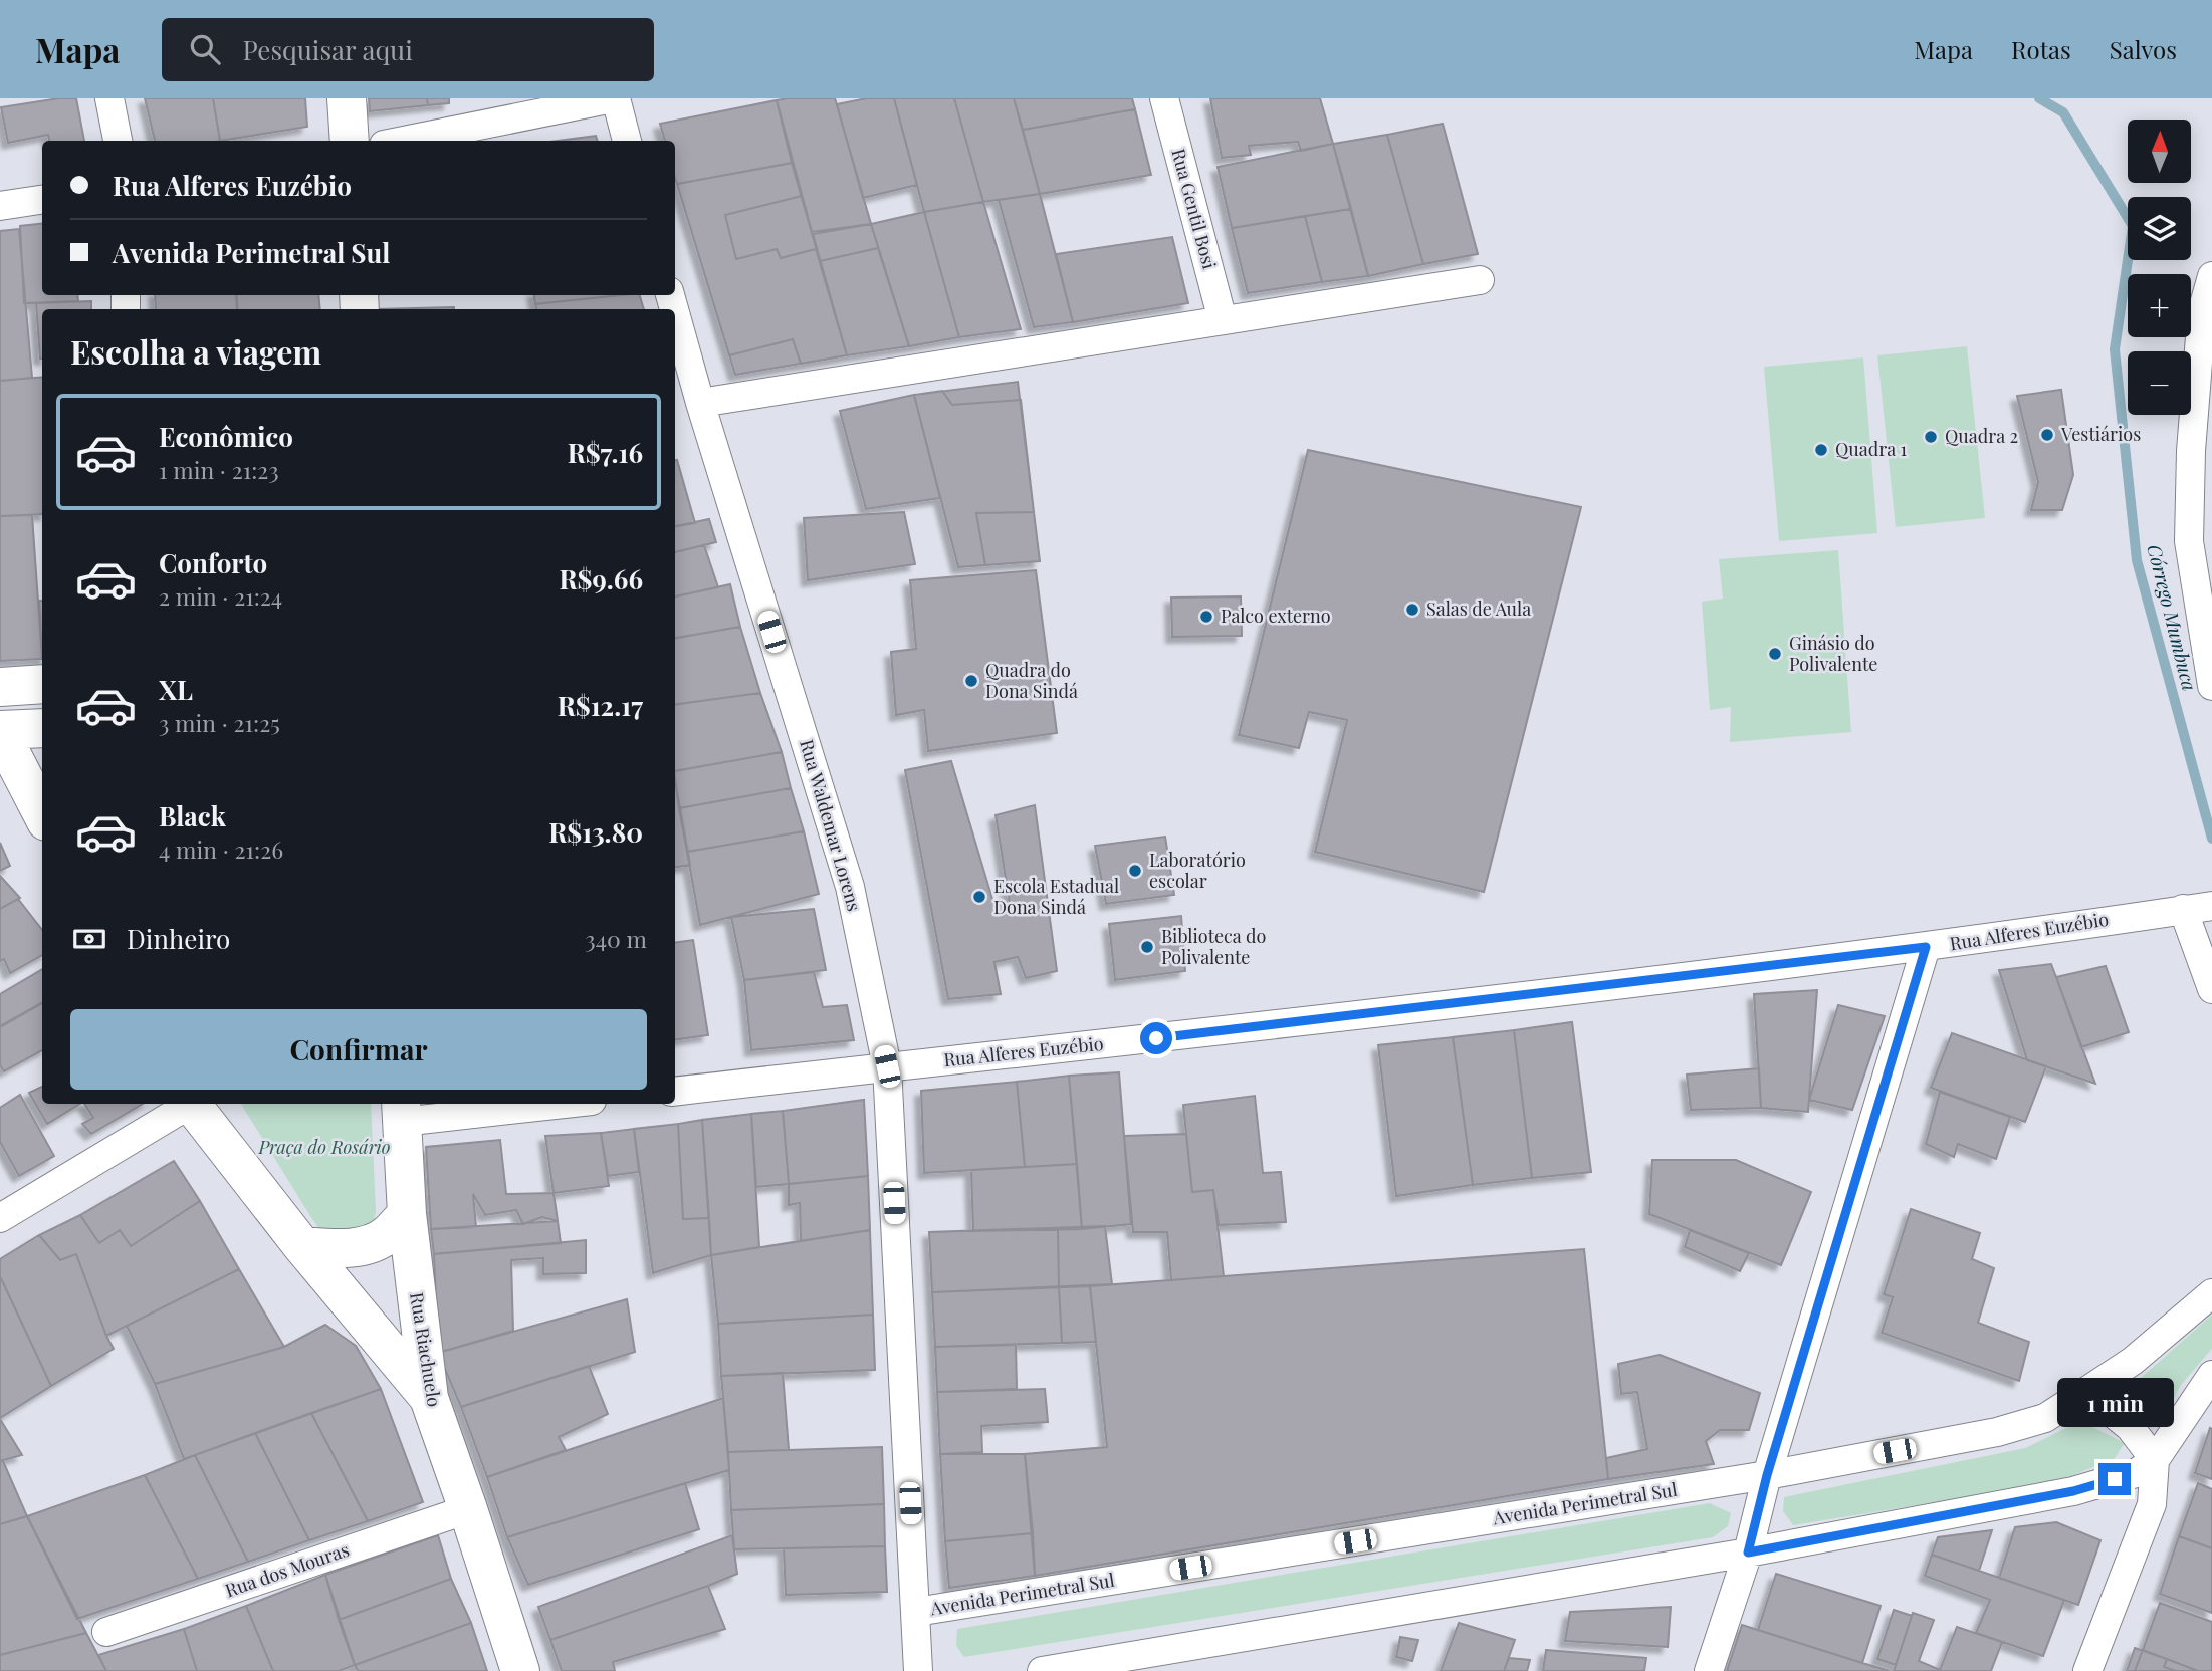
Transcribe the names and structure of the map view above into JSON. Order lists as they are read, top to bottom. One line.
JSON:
{"streets":{"main road":["Rua Riachuelo"],"street":["Rua Gentil Bosi","Rua Waldemar Lorens","Rua Alferes Euzébio","Avenida Perimetral Sul","Rua dos Mouras"]},"crossings":[["Rua Waldemar Lorens","Rua Alferes Euzébio"],["Rua Waldemar Lorens","Avenida Perimetral Sul"],["Rua Riachuelo","Rua dos Mouras"]],"water":["Córrego Mumbuca"],"parks":["Praça do Rosário"],"places":["Vestiários","Quadra 2","Quadra 1","Salas de Aula","Palco externo","Ginásio do Polivalente","Quadra do Dona Sindá","Laboratório escolar","Escola Estadual Dona Sindá","Biblioteca do Polivalente"],"north":"top","page":{"header":"Mapa","search":"Pesquisar aqui","nav":["Mapa","Rotas","Salvos"],"map_buttons":["+","−"],"banner":["Rua Alferes Euzébio","Avenida Perimetral Sul"],"heading":"Escolha a viagem","list":[{"name":"Econômico","note":"1 min · 21:23","value":"R$7.16"},{"name":"Conforto","note":"2 min · 21:24","value":"R$9.66"},{"name":"XL","note":"3 min · 21:25","value":"R$12.17"},{"name":"Black","note":"4 min · 21:26","value":"R$13.80"}],"pay":["Dinheiro","340 m"],"buttons":"Confirmar","bubble":"1 min"}}
